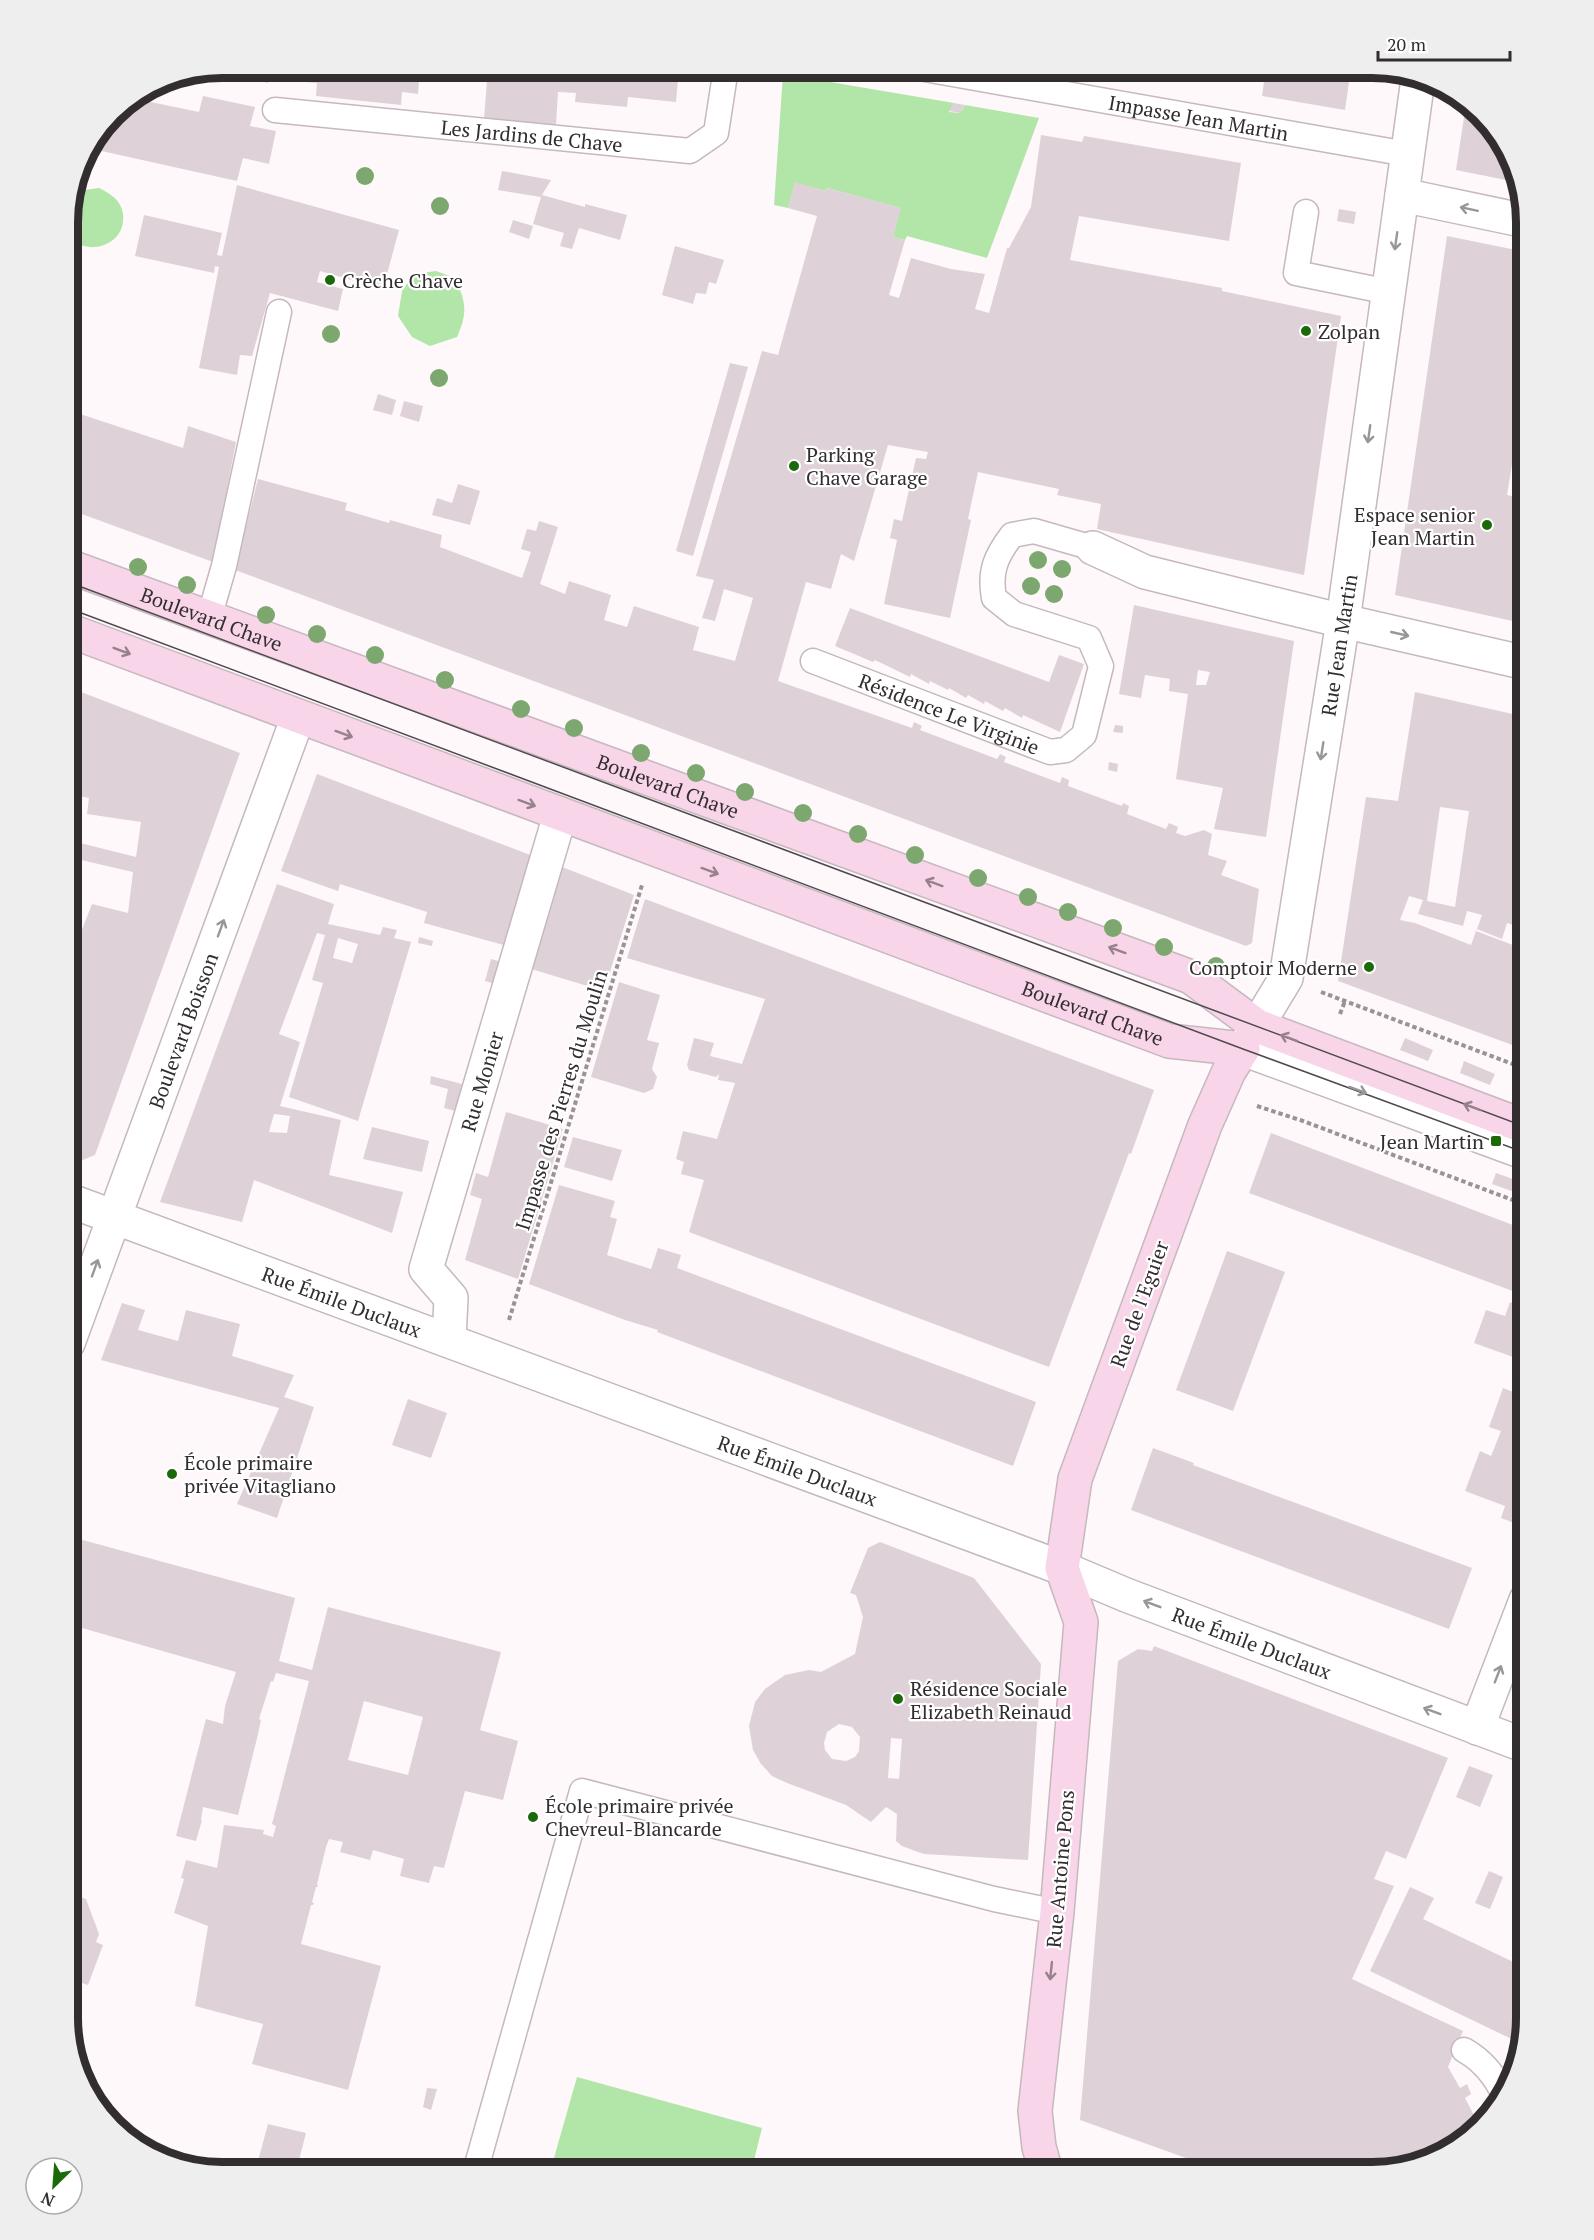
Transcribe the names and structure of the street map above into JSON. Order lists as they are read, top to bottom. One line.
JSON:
{"streets":{"street":["Boulevard Chave","Rue Jean Martin","Boulevard Boisson","Rue Monier","Rue Émile Duclaux","Rue de l'Eguier","Rue Antoine Pons"],"lane":["Impasse Jean Martin","Les Jardins de Chave","Résidence Le Virginie"],"path":["Impasse des Pierres du Moulin"]},"crossings":[["Impasse Jean Martin","Rue Jean Martin"],["Boulevard Chave","Rue Jean Martin"],["Boulevard Chave","Boulevard Boisson"],["Boulevard Chave","Rue Monier"],["Boulevard Chave","Impasse des Pierres du Moulin"],["Boulevard Chave","Rue de l'Eguier"],["Rue Jean Martin","Rue de l'Eguier"],["Boulevard Boisson","Rue Émile Duclaux"],["Rue Monier","Rue Émile Duclaux"],["Impasse des Pierres du Moulin","Rue Émile Duclaux"],["Rue Émile Duclaux","Rue de l'Eguier"],["Rue Émile Duclaux","Rue Antoine Pons"],["Rue de l'Eguier","Rue Antoine Pons"]],"one_way":["Rue Jean Martin","Boulevard Boisson","Rue Antoine Pons"],"places":{"other":["Crèche Chave","Zolpan","Parking Chave Garage","Espace senior Jean Martin","Comptoir Moderne","École primaire privée Vitagliano","Résidence Sociale Elizabeth Reinaud","École primaire privée Chevreul-Blancarde"],"transit":["Jean Martin"]},"scale_bar":"20 m","north":"bottom left"}
